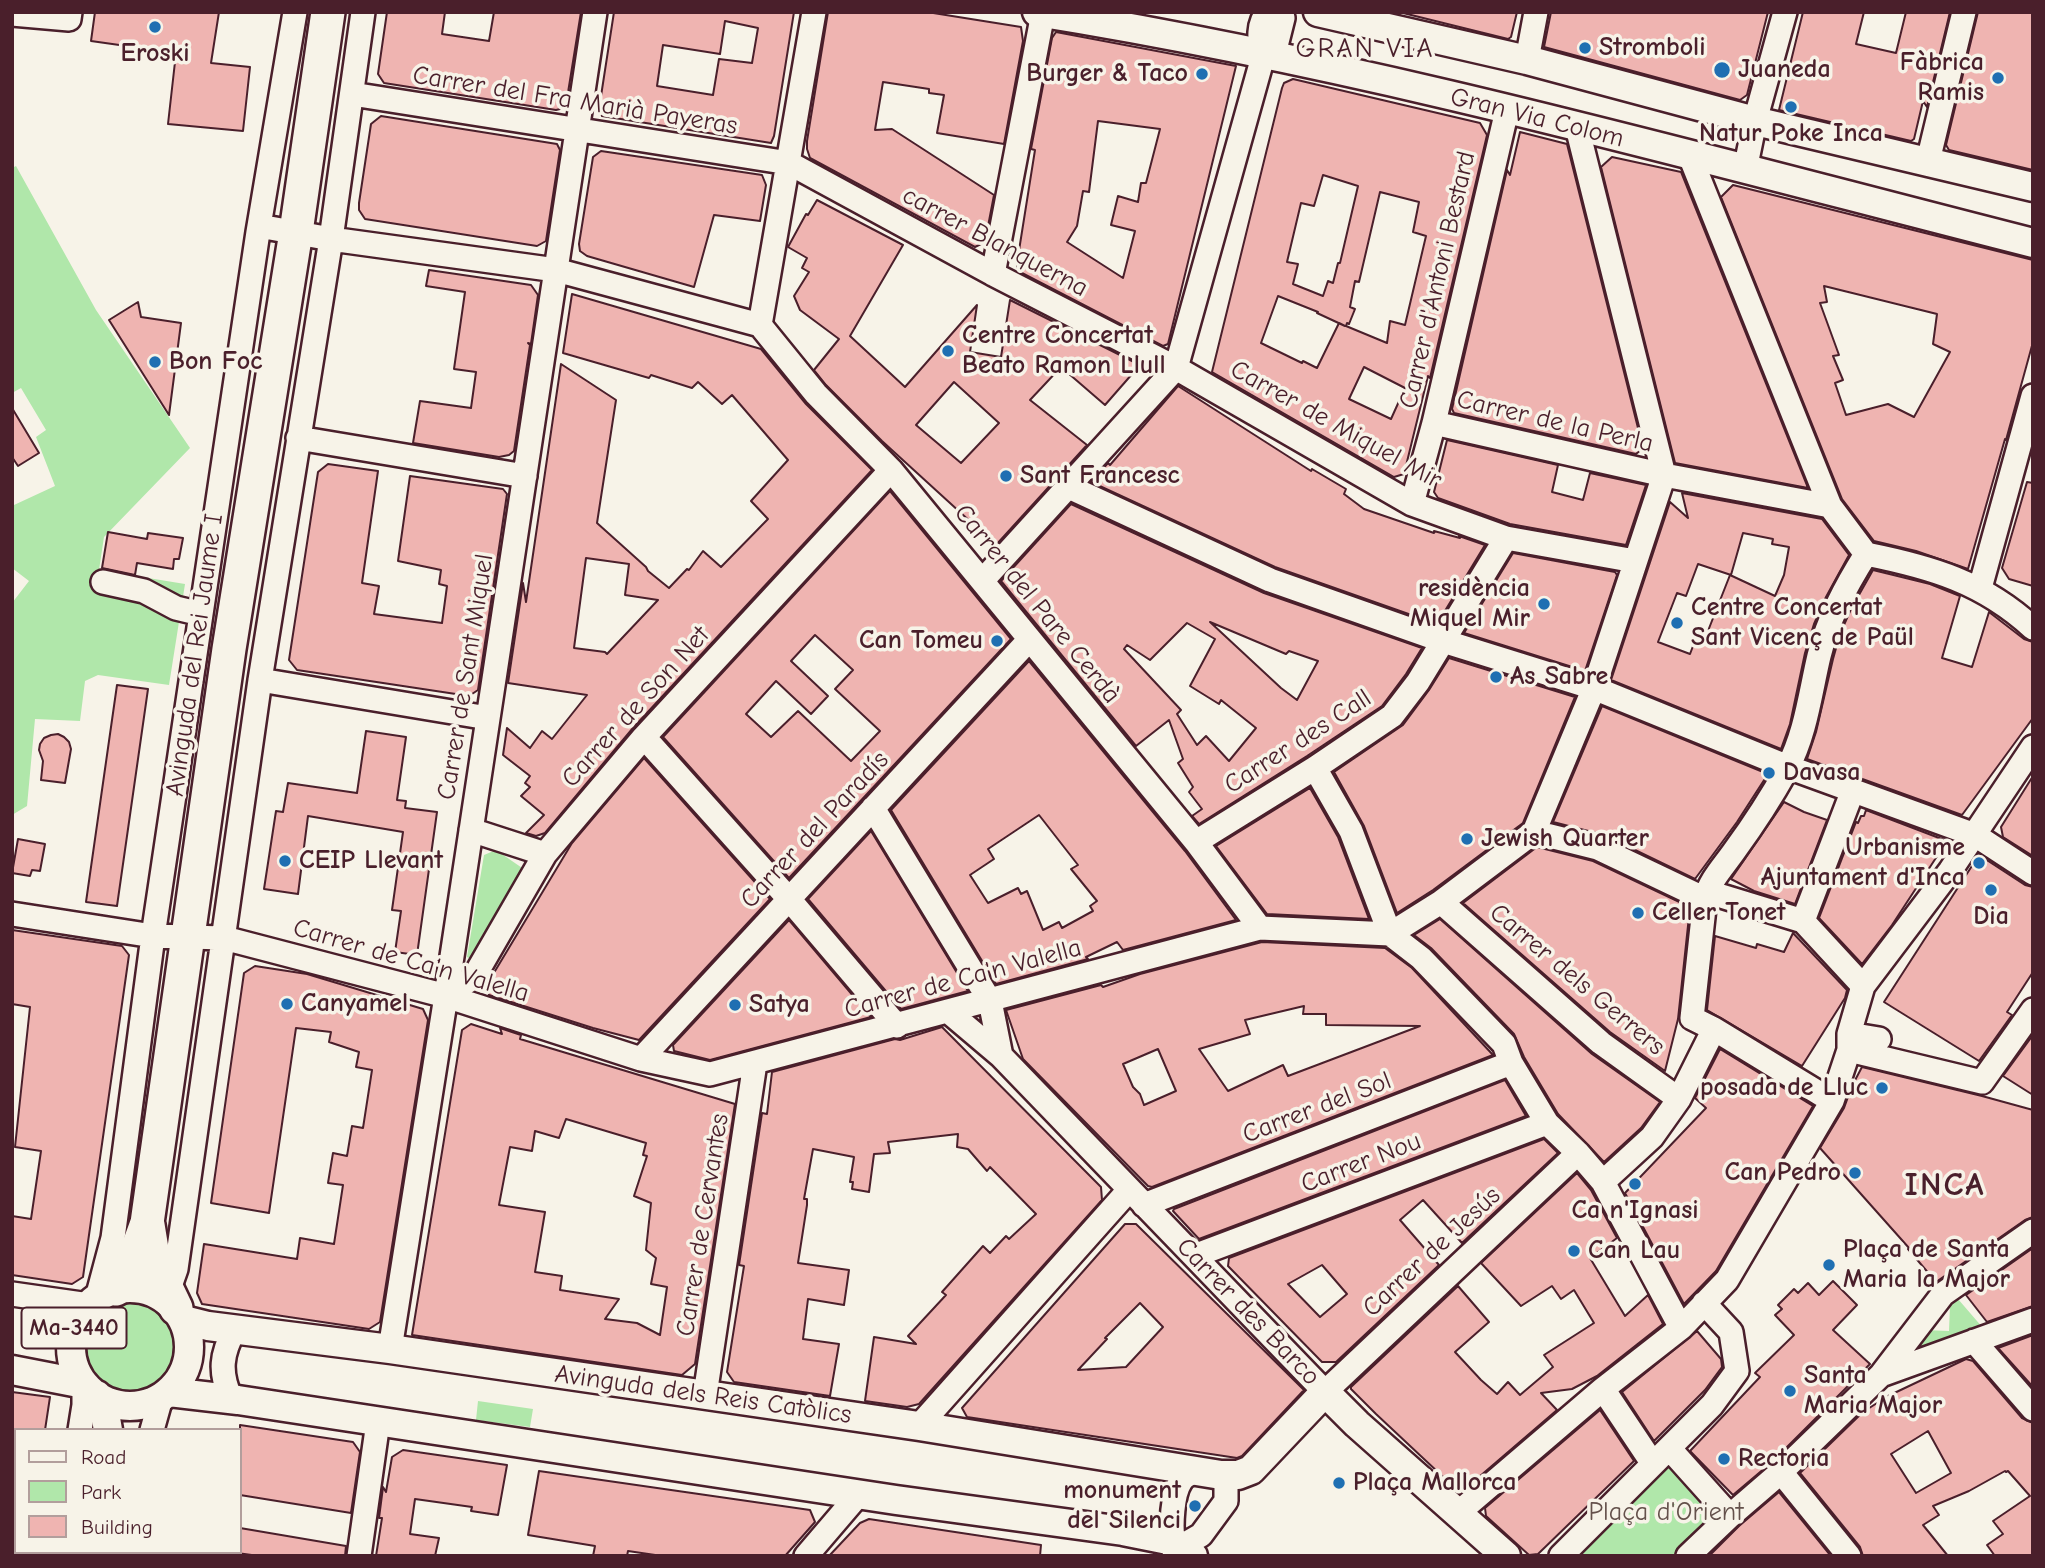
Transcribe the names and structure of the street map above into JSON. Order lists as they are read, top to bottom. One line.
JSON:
{"streets":{"highway":["Avinguda del Rei Jaume I"],"main road":["Gran Via Colom","Carrer des Barco","Ma-3440","Avinguda dels Reis Catòlics"],"street":["Carrer del Fra Marià Payeras","carrer Blanquerna","Carrer d'Antoni Bestard","Carrer de la Perla","Carrer de Miquel Mir","Carrer del Pare Cerdà","Carrer de Sant Miquel","Carrer de Son Net","Carrer des Call","Carrer del Paradís","Carrer de Ca'n Valella","Carrer dels Gerrers","Carrer del Sol","Carrer Nou","Carrer de Cervantes","Carrer de Jesús"]},"crossings":[["Carrer del Fra Marià Payeras","carrer Blanquerna"],["Carrer del Fra Marià Payeras","Carrer de Sant Miquel"],["Gran Via Colom","Carrer d'Antoni Bestard"],["carrer Blanquerna","Carrer de Miquel Mir"],["Carrer d'Antoni Bestard","Carrer de la Perla"],["Carrer d'Antoni Bestard","Carrer de Miquel Mir"],["Carrer de Miquel Mir","Carrer des Call"],["Carrer del Pare Cerdà","Carrer de Son Net"],["Carrer del Pare Cerdà","Carrer des Call"],["Carrer del Pare Cerdà","Carrer del Paradís"],["Carrer del Pare Cerdà","Carrer de Ca'n Valella"],["Avinguda del Rei Jaume I","Carrer de Ca'n Valella"],["Avinguda del Rei Jaume I","Ma-3440"],["Avinguda del Rei Jaume I","Avinguda dels Reis Catòlics"],["Carrer de Sant Miquel","Carrer de Son Net"],["Carrer de Sant Miquel","Carrer de Ca'n Valella"],["Carrer de Sant Miquel","Avinguda dels Reis Catòlics"],["Carrer de Son Net","Carrer de Ca'n Valella"],["Carrer del Paradís","Carrer de Ca'n Valella"],["Carrer de Ca'n Valella","Carrer de Cervantes"],["Carrer de Ca'n Valella","Carrer des Barco"],["Carrer del Sol","Carrer des Barco"],["Carrer Nou","Carrer des Barco"],["Carrer de Cervantes","Avinguda dels Reis Catòlics"],["Carrer de Jesús","Carrer des Barco"],["Ma-3440","Avinguda dels Reis Catòlics"]],"districts":["GRAN VIA","INCA"],"parks":["Plaça d'Orient"],"places":["Eroski","Stromboli","Juaneda","Burger & Taco","Fàbrica Ramis","Natur Poke Inca","Centre Concertat Beato Ramon Llull","Bon Foc","Sant Francesc","residència Miquel Mir","Centre Concertat Sant Vicenç de Paül","Can Tomeu","As Sabre","Davasa","Jewish Quarter","CEIP Llevant","Urbanisme Ajuntament d'Inca","Dia","Celler Tonet","Canyamel","Satya","posada de Lluc","Can Pedro","Ca n'Ignasi","Can Lau","Plaça de Santa Maria la Major","Santa Maria Major","Rectoria","Plaça Mallorca","monument del Silenci"],"legend":["Road","Park","Building"]}
